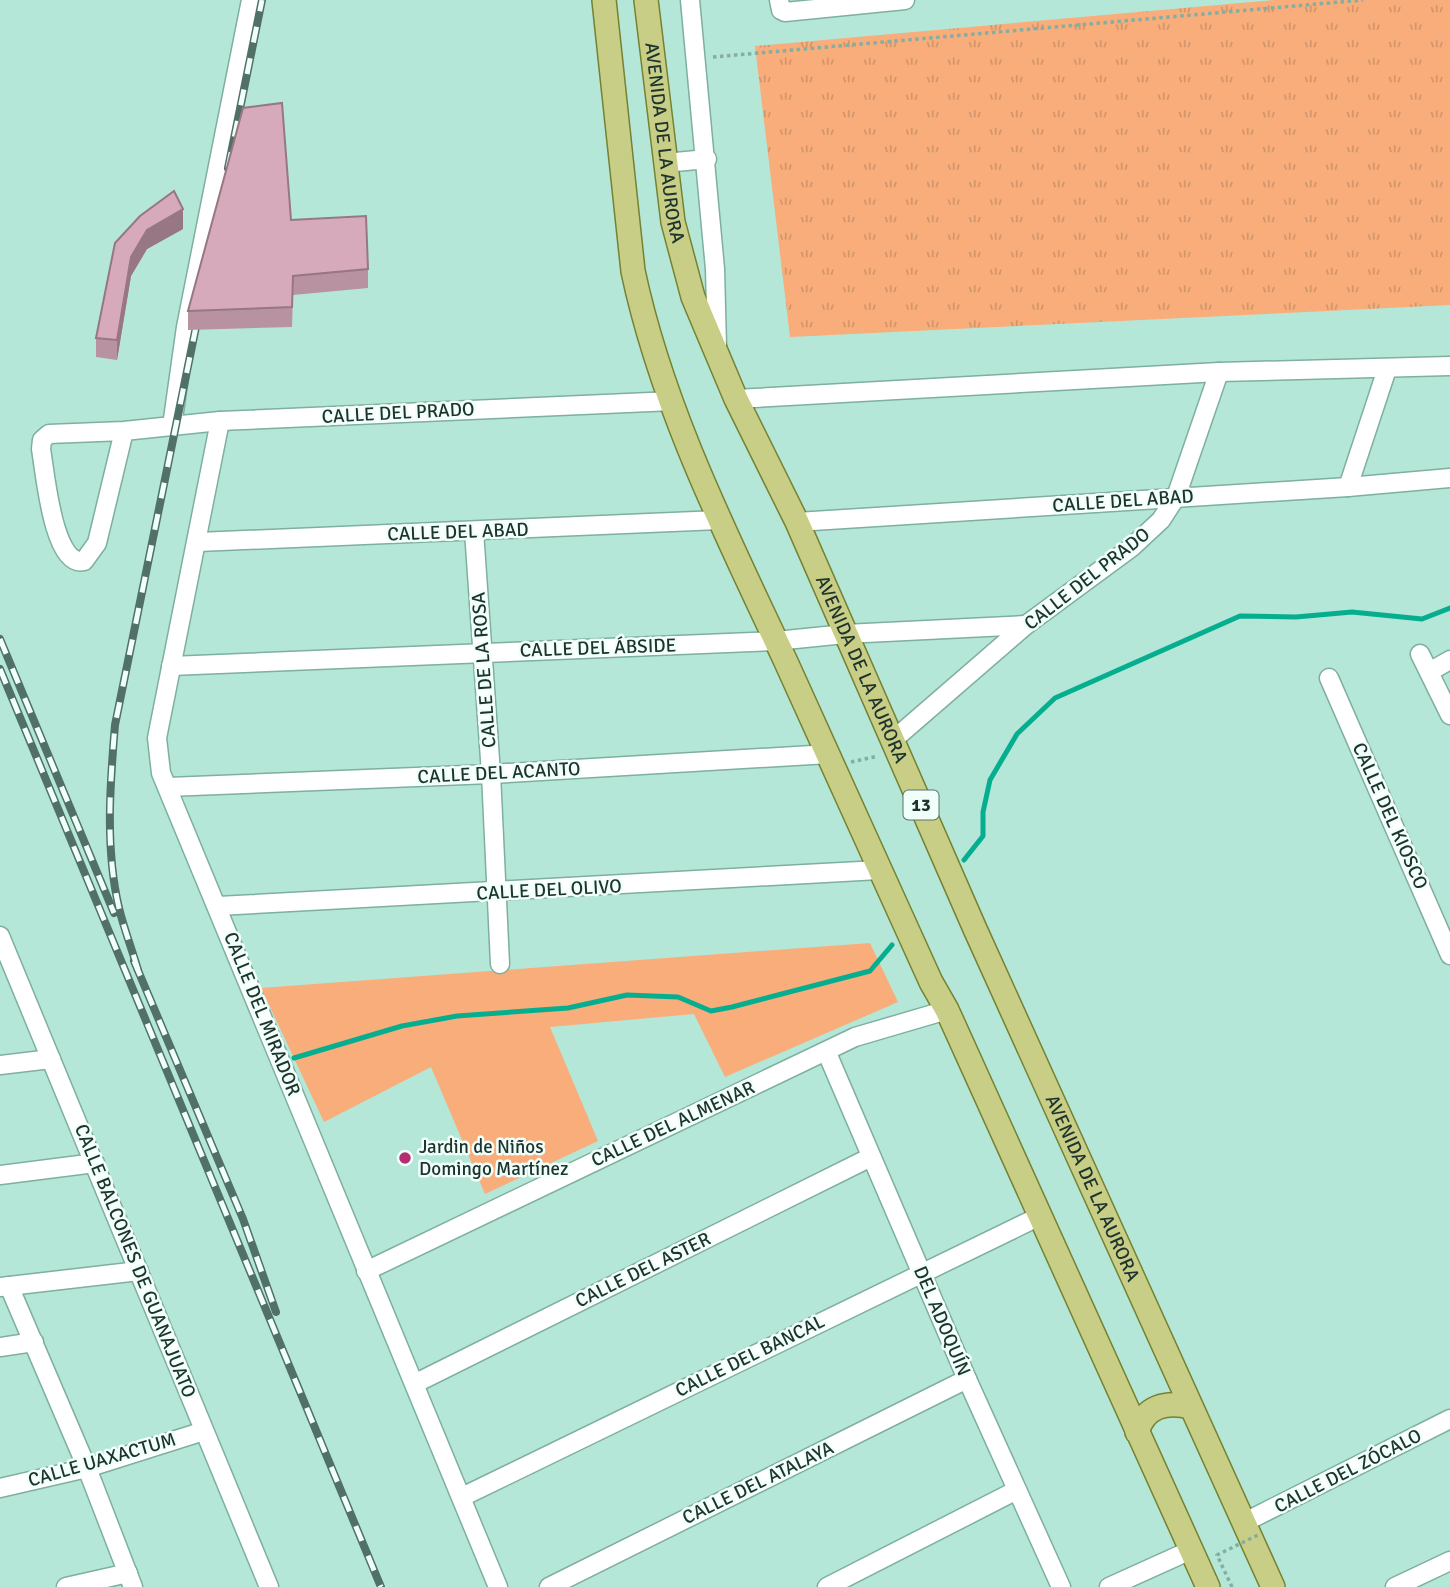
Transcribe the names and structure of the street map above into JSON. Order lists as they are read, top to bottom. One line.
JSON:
{"streets":{"main road":["AVENIDA DE LA AURORA","13"],"street":["CALLE DEL PRADO","CALLE DEL ABAD","CALLE DEL ÁBSIDE","CALLE DE LA ROSA","CALLE DEL ACANTO","CALLE DEL KIOSCO","CALLE DEL OLIVO","CALLE DEL MIRADOR","CALLE DEL ALMENAR","CALLE BALCONES DE GUANAJUATO","CALLE DEL ASTER","DEL ADOQUÍN","CALLE DEL BANCAL","CALLE UAXACTUM","CALLE DEL ZÓCALO","CALLE DEL ATALAYA"]},"crossings":[["AVENIDA DE LA AURORA","CALLE DEL PRADO"],["AVENIDA DE LA AURORA","CALLE DEL ABAD"],["AVENIDA DE LA AURORA","CALLE DEL ÁBSIDE"],["AVENIDA DE LA AURORA","CALLE DEL ZÓCALO"],["CALLE DEL PRADO","CALLE DEL ABAD"],["CALLE DEL PRADO","CALLE DEL ÁBSIDE"],["CALLE DEL PRADO","CALLE DEL MIRADOR"],["CALLE DEL ABAD","CALLE DE LA ROSA"],["CALLE DEL ABAD","CALLE DEL MIRADOR"],["CALLE DEL ÁBSIDE","CALLE DE LA ROSA"],["CALLE DEL ÁBSIDE","CALLE DEL MIRADOR"],["CALLE DE LA ROSA","CALLE DEL ACANTO"],["CALLE DE LA ROSA","CALLE DEL OLIVO"],["CALLE DEL ACANTO","CALLE DEL MIRADOR"],["CALLE DEL OLIVO","CALLE DEL MIRADOR"],["CALLE DEL MIRADOR","CALLE DEL ALMENAR"],["CALLE DEL MIRADOR","CALLE DEL ASTER"],["CALLE DEL MIRADOR","CALLE DEL BANCAL"],["CALLE DEL ALMENAR","DEL ADOQUÍN"],["CALLE BALCONES DE GUANAJUATO","CALLE UAXACTUM"],["CALLE DEL ASTER","DEL ADOQUÍN"],["DEL ADOQUÍN","CALLE DEL BANCAL"],["DEL ADOQUÍN","CALLE DEL ATALAYA"]],"places":["Jardin de Niños Domingo Martínez"]}
